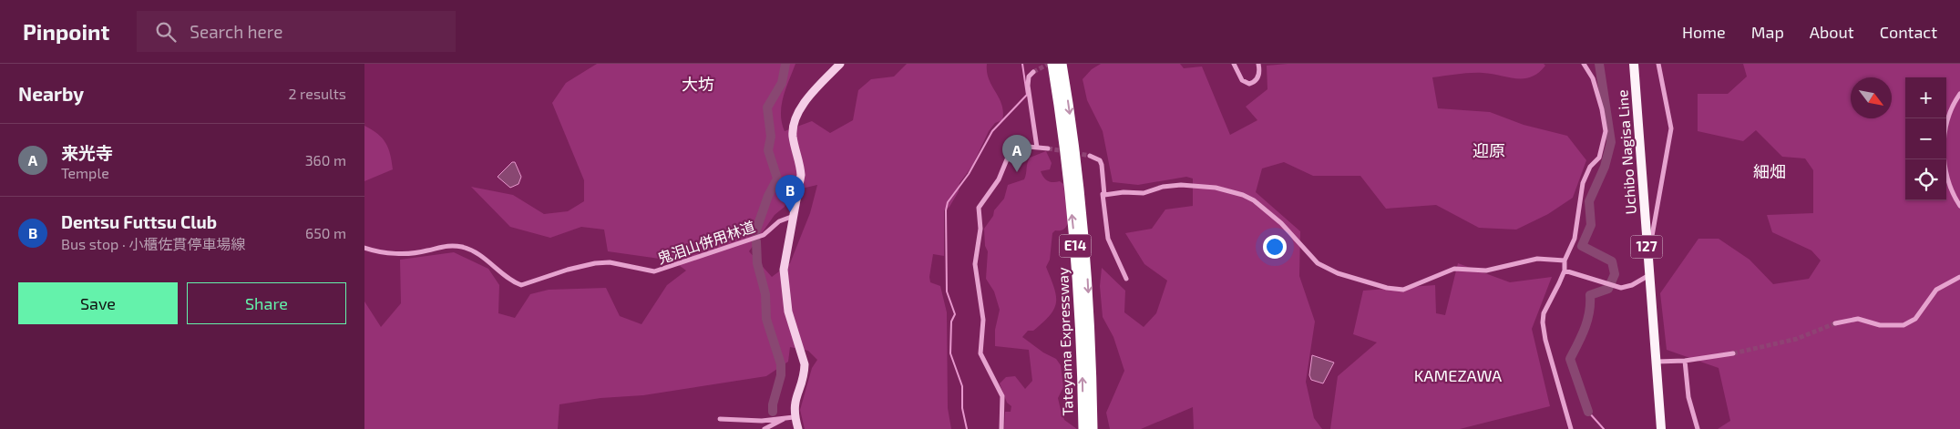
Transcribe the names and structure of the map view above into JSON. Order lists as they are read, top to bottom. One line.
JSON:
{"streets":{"highway":["Uchibo Nagisa Line","E14","127","Tateyama Expressway"],"street":["鬼泪山併用林道"]},"districts":["大坊","迎原","細畑","KAMEZAWA"],"north":"bottom right","page":{"header":"Pinpoint","search":"Search here","nav":["Home","Map","About","Contact"],"heading":["Nearby","2 results"],"map_buttons":["+","−"],"list":[{"mark":"A","name":"来光寺","note":"Temple","value":"360 m"},{"mark":"B","name":"Dentsu Futtsu Club","note":"Bus stop · 小櫃佐貫停車場線","value":"650 m"}],"pins":["A","B"],"buttons":["Save","Share"]}}
